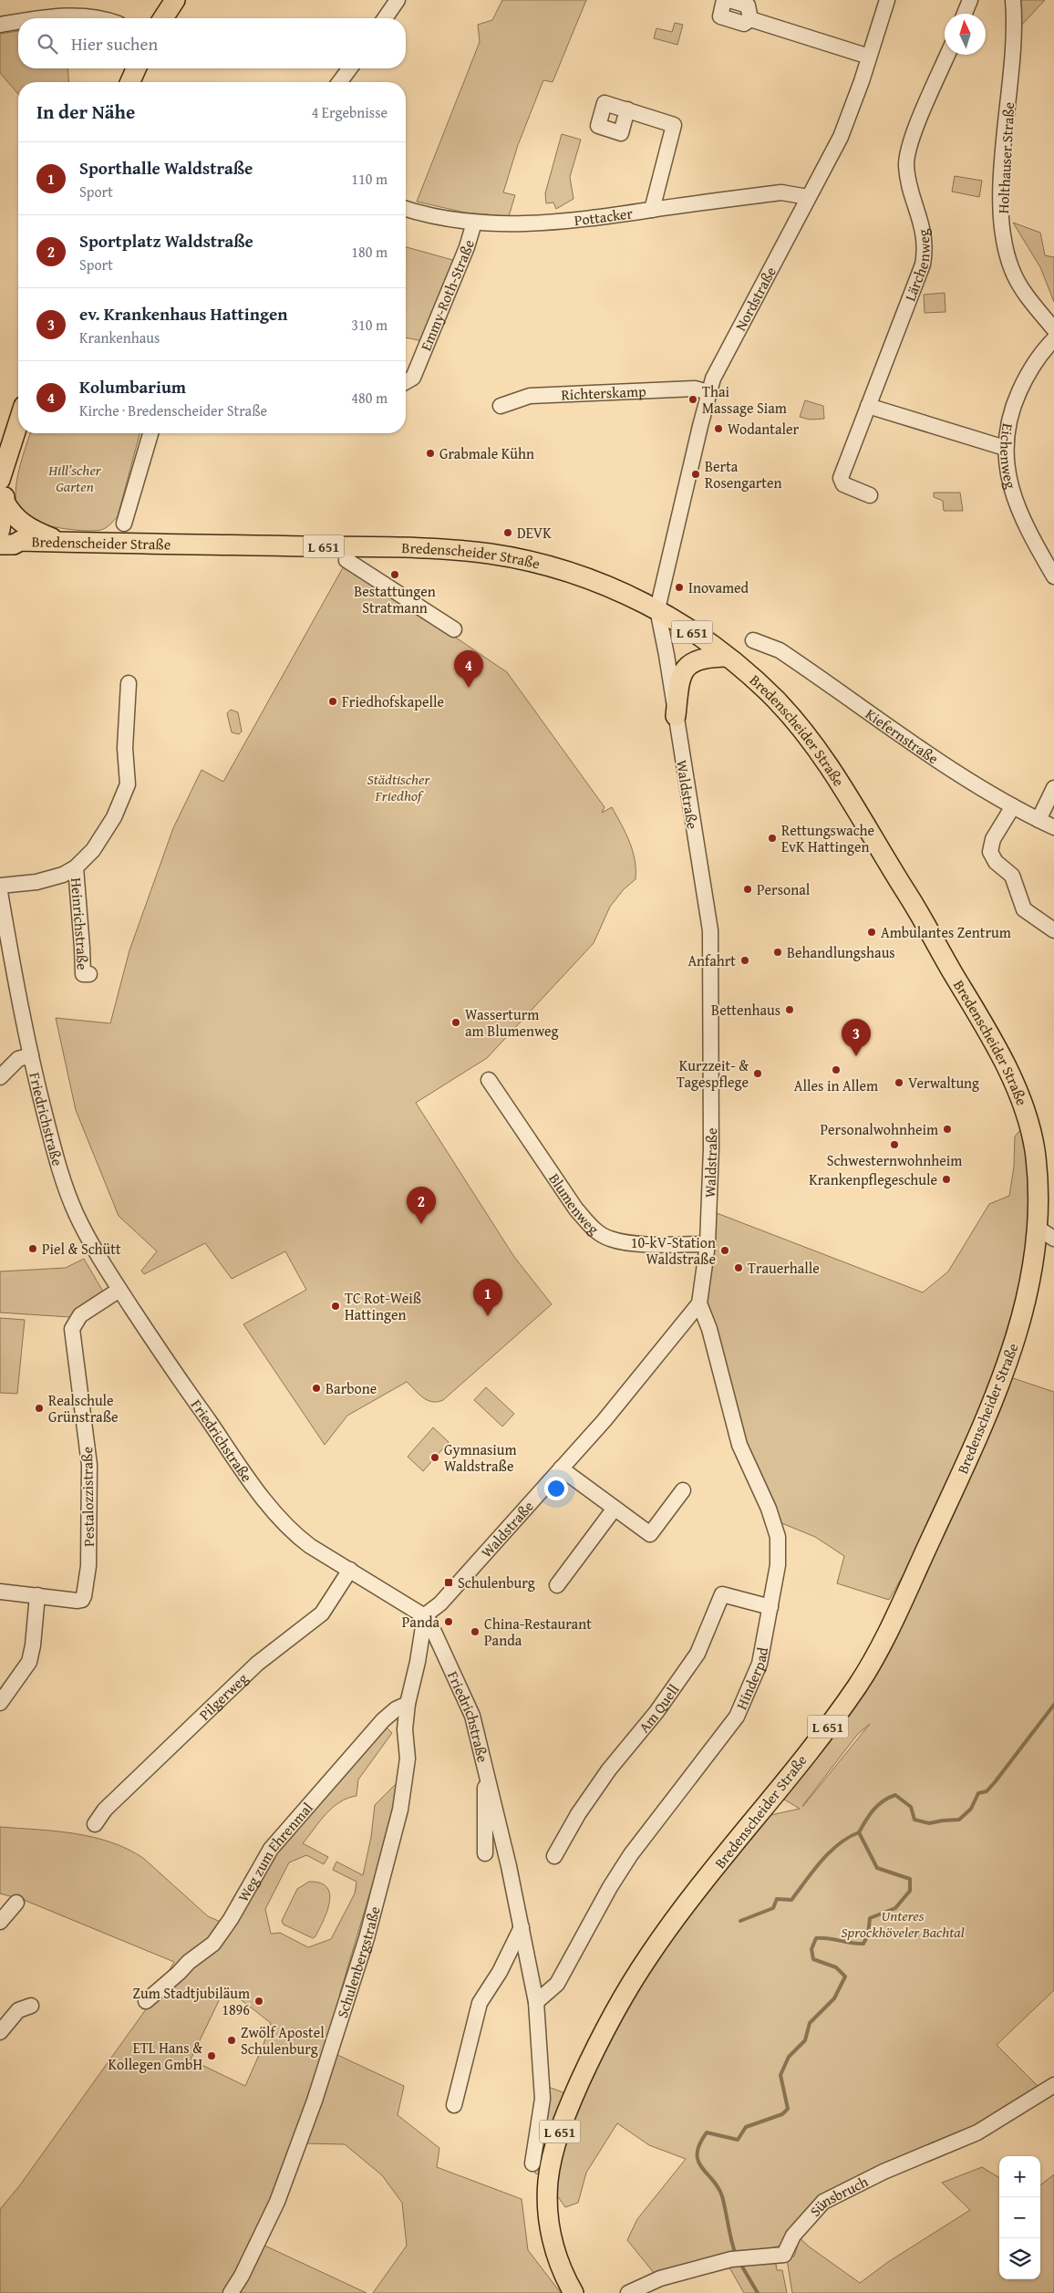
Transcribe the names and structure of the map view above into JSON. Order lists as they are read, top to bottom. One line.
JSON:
{"streets":{"main road":["Bredenscheider Straße","L 651"],"street":["Holthauser Straße","Pottacker","Lärchenweg","Emmy-Roth-Straße","Nordstraße","Richterskamp","Eichenweg","Kiefernstraße","Waldstraße","Heinrichstraße","Friedrichstraße","Blumenweg","Pestalozzistraße","Hinderpad","Pilgerweg","Am Quell","Weg zum Ehrenmal","Schulenbergstraße","Sünsbruch"]},"crossings":[["Pottacker","Emmy-Roth-Straße"],["Pottacker","Nordstraße"],["Nordstraße","Richterskamp"],["Nordstraße","Bredenscheider Straße"],["Nordstraße","Waldstraße"],["Bredenscheider Straße","Waldstraße"],["Waldstraße","Friedrichstraße"],["Waldstraße","Blumenweg"],["Waldstraße","Hinderpad"],["Waldstraße","Schulenbergstraße"],["Friedrichstraße","Pestalozzistraße"],["Friedrichstraße","Hinderpad"],["Friedrichstraße","Pilgerweg"],["Friedrichstraße","Schulenbergstraße"],["Hinderpad","Am Quell"],["Weg zum Ehrenmal","Schulenbergstraße"]],"parks":["Hill’scher Garten","Städtischer Friedhof","Unteres Sprockhöveler Bachtal"],"places":{"other":["Thai Massage Siam","Wodantaler","Grabmale Kühn","Berta Rosengarten","DEVK","Bestattungen Stratmann","Inovamed","Friedhofskapelle","Rettungswache EvK Hattingen","Personal","Ambulantes Zentrum","Behandlungshaus","Anfahrt","Bettenhaus","Wasserturm am Blumenweg","Alles in Allem","Kurzzeit- & Tagespflege","Verwaltung","Personalwohnheim","Schwesternwohnheim","Krankenpflegeschule","Piel & Schütt","10-kV-Station Waldstraße","Trauerhalle","TC Rot-Weiß Hattingen","Barbone","Realschule Grünstraße","Gymnasium Waldstraße","Panda","China-Restaurant Panda","Zum Stadtjubiläum 1896","Zwölf Apostel Schulenburg","ETL Hans & Kollegen GmbH"],"transit":["Schulenburg"]},"north":"top","page":{"search":"Hier suchen","heading":["In der Nähe","4 Ergebnisse"],"list":[{"mark":"1","name":"Sporthalle Waldstraße","note":"Sport","value":"110 m"},{"mark":"2","name":"Sportplatz Waldstraße","note":"Sport","value":"180 m"},{"mark":"3","name":"ev. Krankenhaus Hattingen","note":"Krankenhaus","value":"310 m"},{"mark":"4","name":"Kolumbarium","note":"Kirche · Bredenscheider Straße","value":"480 m"}],"pins":["4","3","2","1"],"map_buttons":["+","−"]}}
